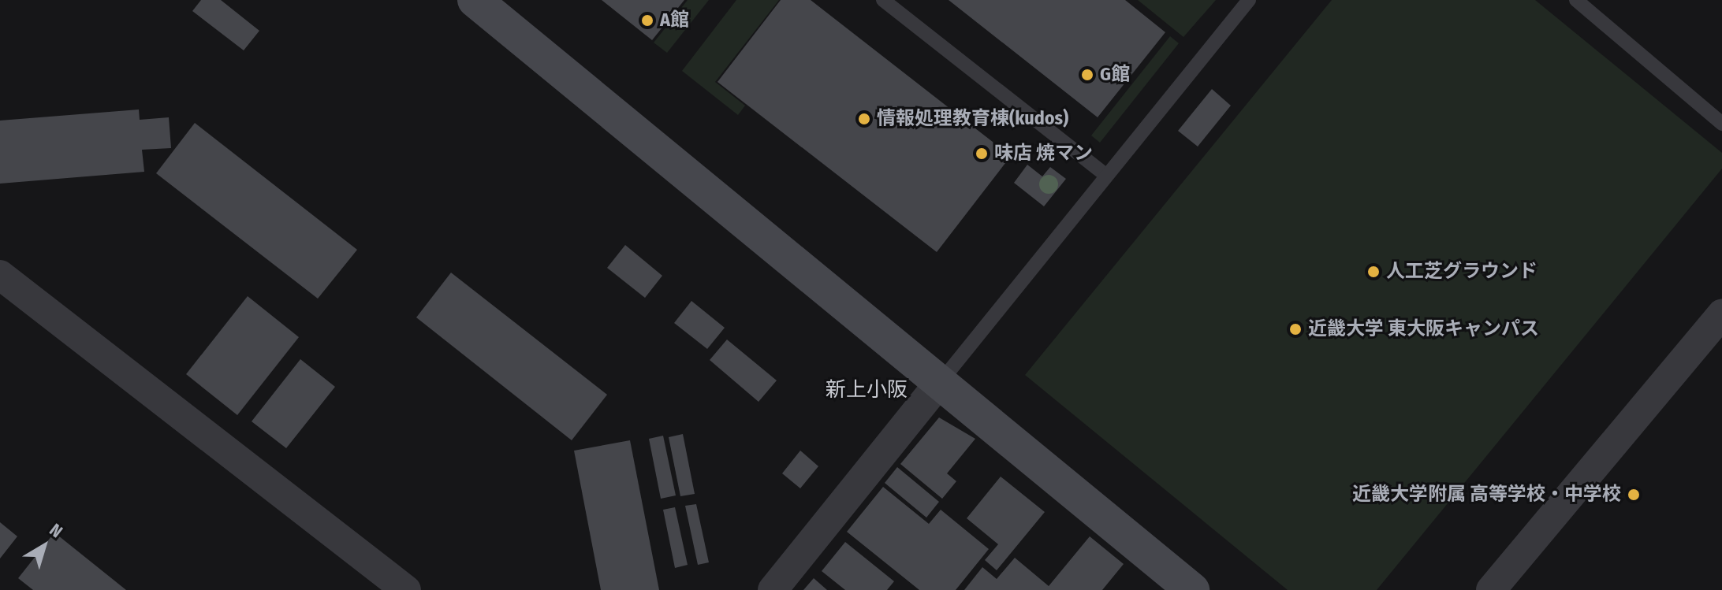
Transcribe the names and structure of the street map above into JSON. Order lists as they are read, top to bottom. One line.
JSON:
{"districts":["新上小阪"],"places":["A館","G館","情報処理教育棟(kudos)","味店 焼マン","人工芝グラウンド","近畿大学 東大阪キャンパス","近畿大学附属 高等学校・中学校"],"north":"top right"}
